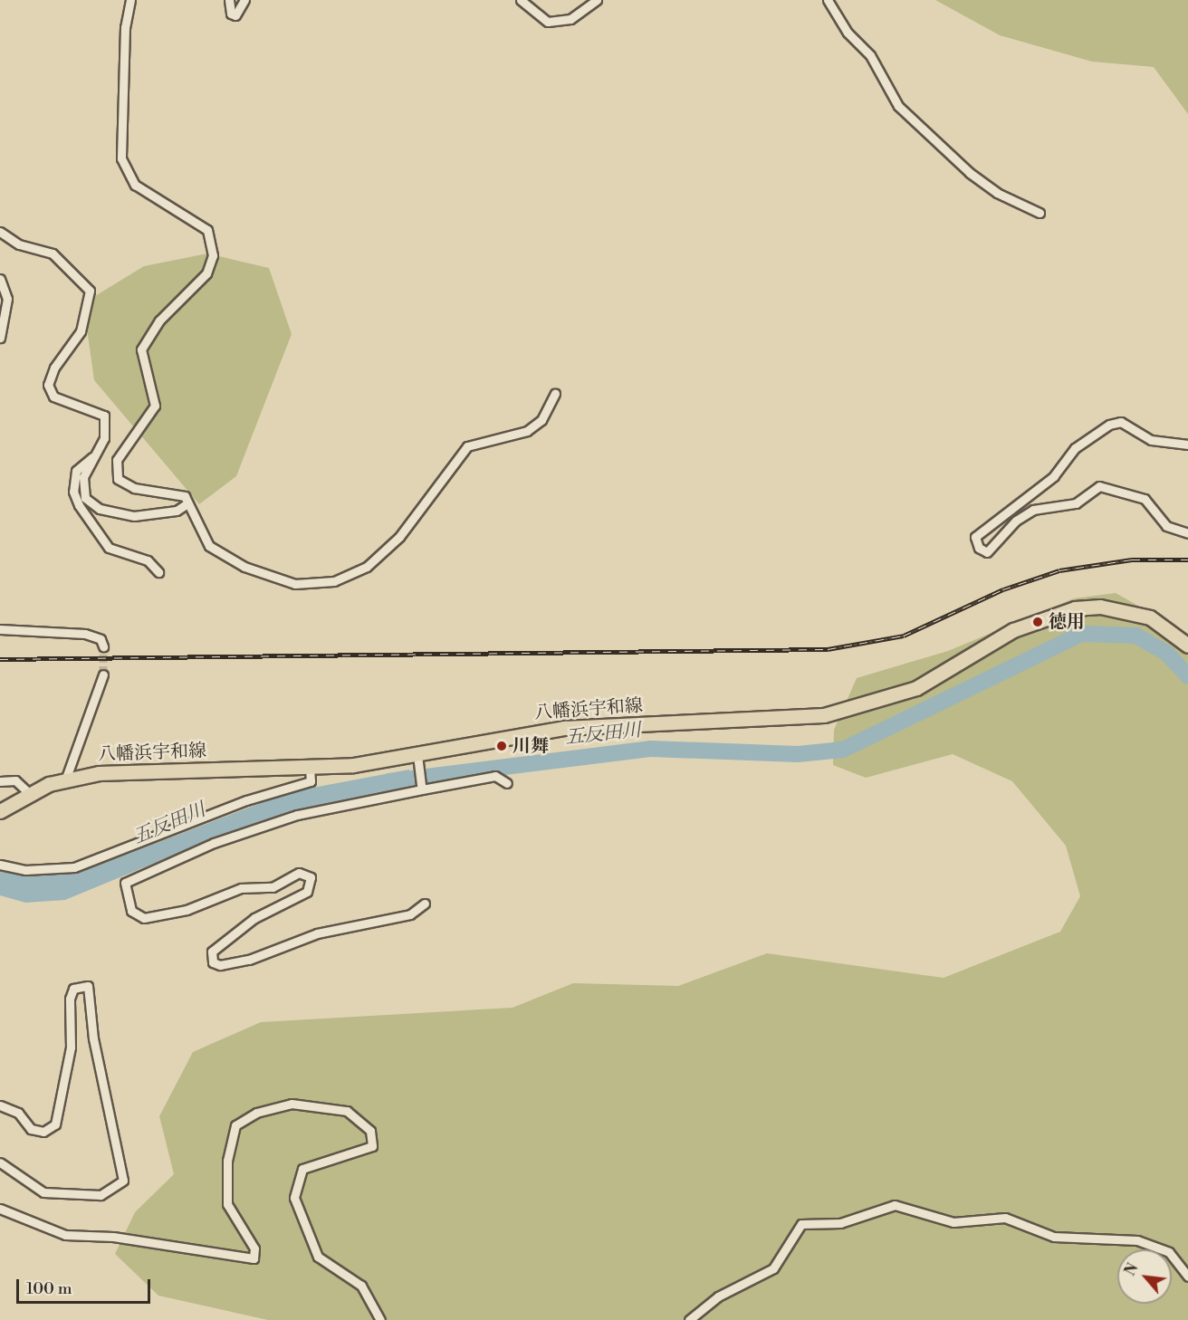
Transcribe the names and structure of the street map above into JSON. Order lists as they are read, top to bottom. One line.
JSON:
{"streets":{"main road":["八幡浜宇和線"]},"water":["五反田川"],"places":["徳用","川舞"],"scale_bar":"100 m","north":"top left"}
